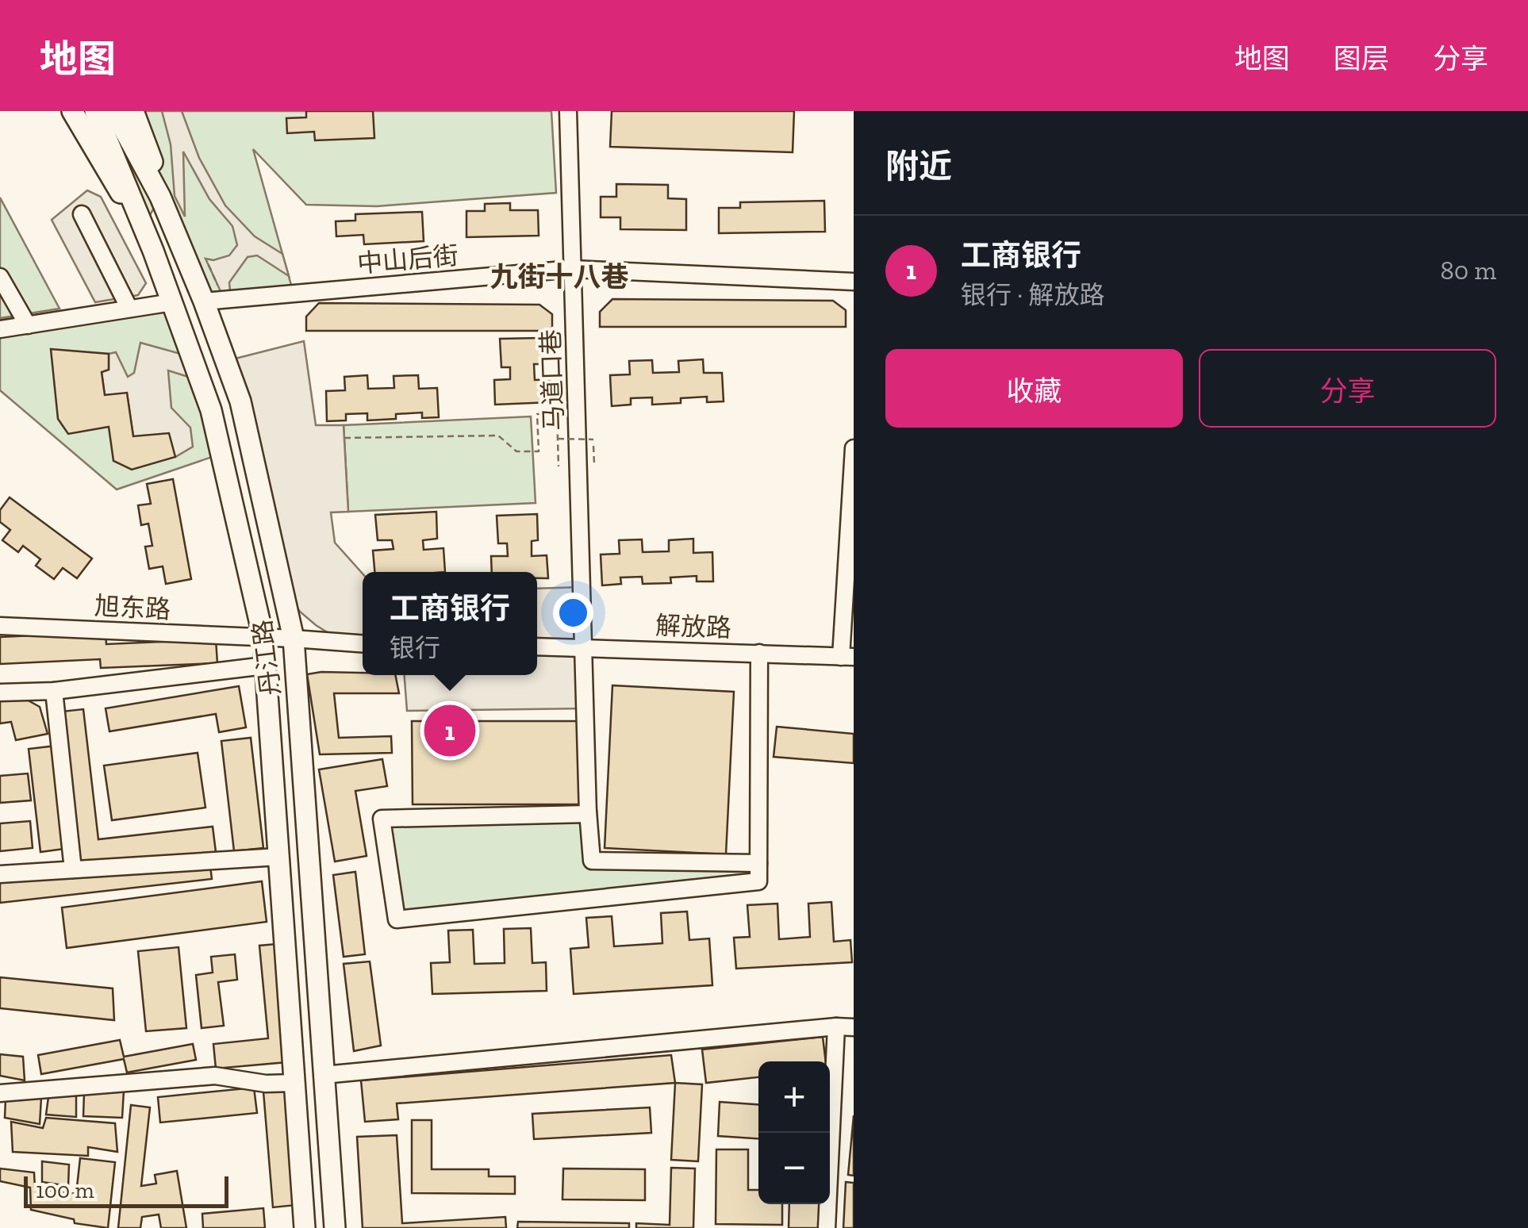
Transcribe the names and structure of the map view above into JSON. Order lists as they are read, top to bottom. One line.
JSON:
{"streets":{"main road":["丹江路"],"street":["中山后街","马道口巷","旭东路","解放路"]},"crossings":[["中山后街","马道口巷"],["中山后街","丹江路"],["马道口巷","解放路"],["旭东路","丹江路"]],"districts":["九街十八巷"],"scale_bar":"100 m","page":{"header":"地图","nav":["地图","图层","分享"],"heading":"附近","list":[{"mark":"1","name":"工商银行","note":"银行 · 解放路","value":"80 m"}],"buttons":["收藏","分享"],"popup":["工商银行","银行"],"pins":"1","map_buttons":["+","−"],"scale":"100 m"}}
